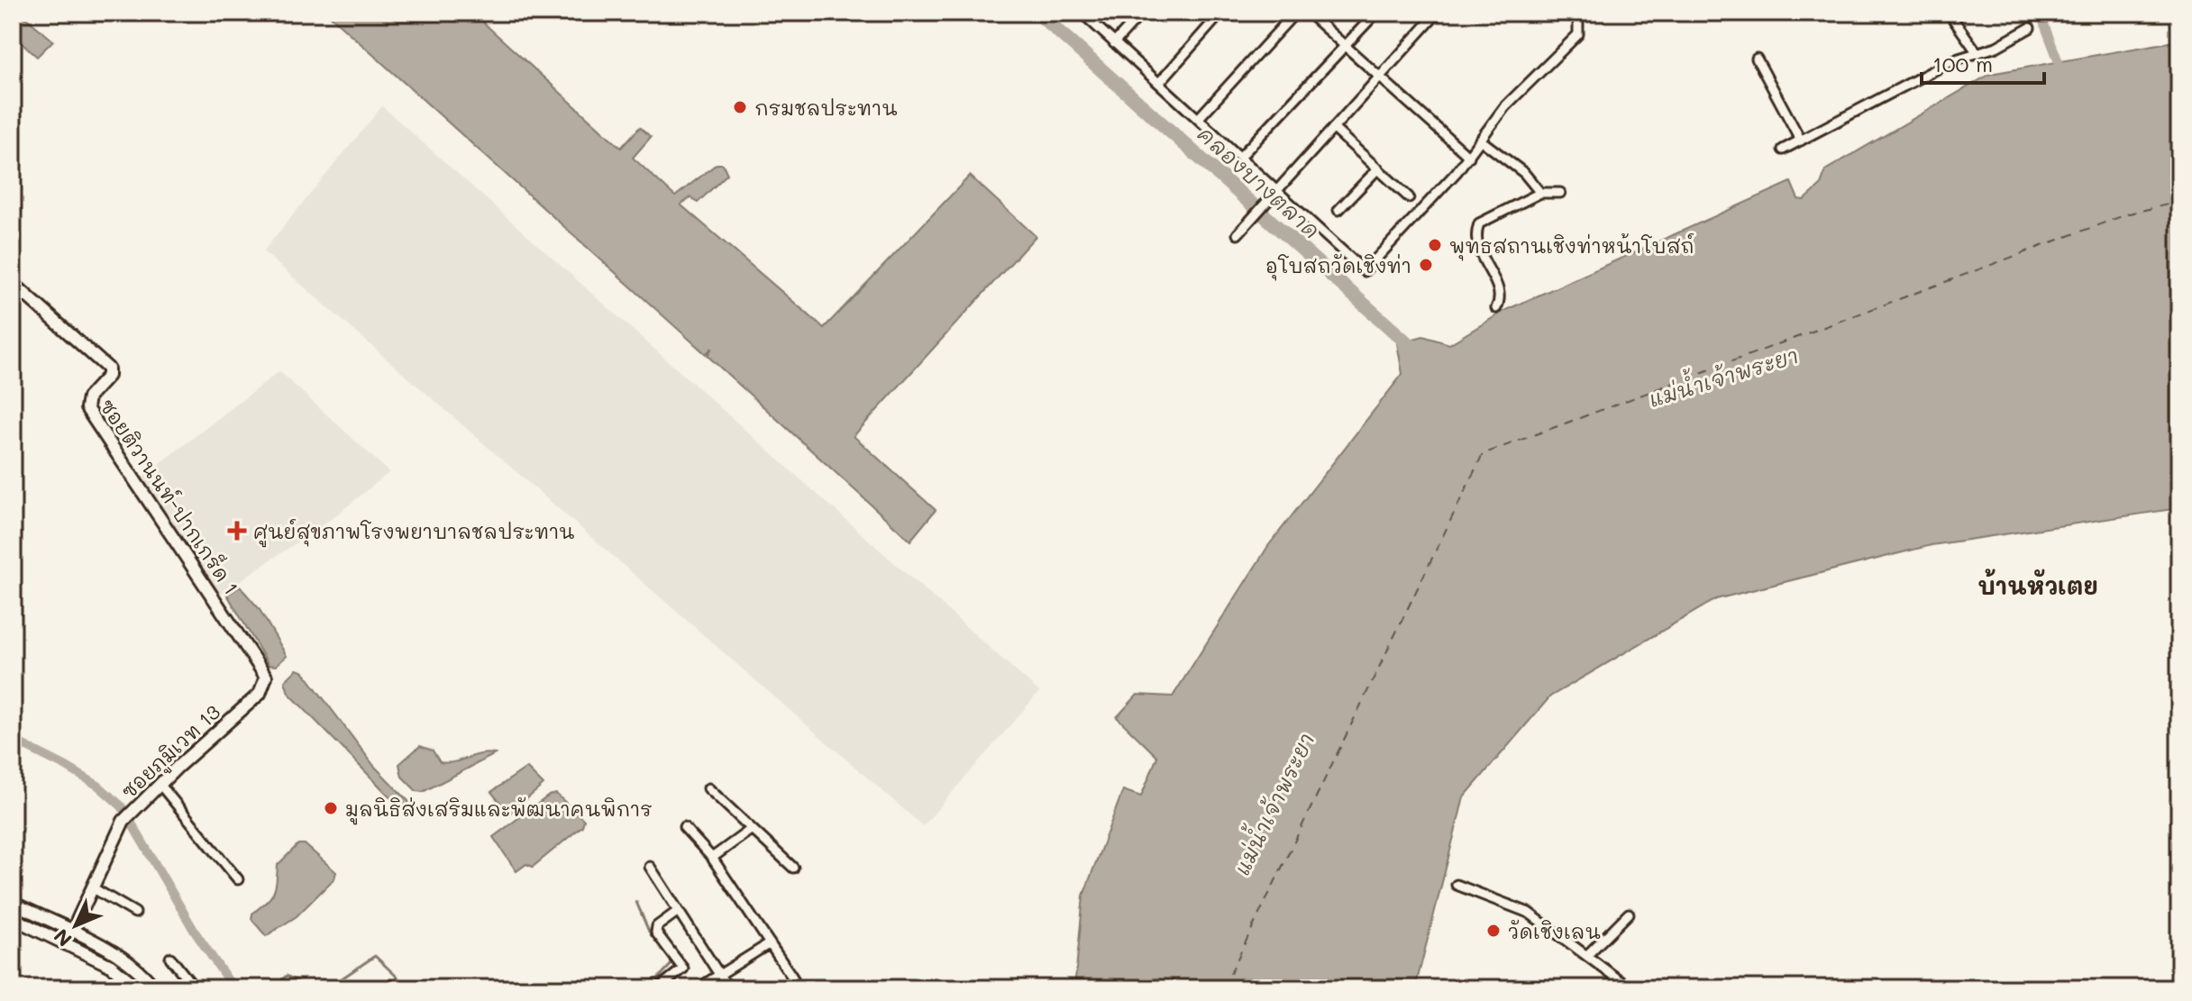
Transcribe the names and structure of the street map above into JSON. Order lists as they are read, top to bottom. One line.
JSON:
{"streets":{"street":["ซอยติวานนท์-ปากเกร็ด 1","ซอยภูมิเวท 13"]},"crossings":[["ซอยติวานนท์-ปากเกร็ด 1","ซอยภูมิเวท 13"]],"districts":["บ้านหัวเตย"],"water":["คลองบางตลาด","แม่น้ำเจ้าพระยา"],"places":{"other":["กรมชลประทาน","พุทธสถานเชิงท่าหน้าโบสถ์","อุโบสถวัดเชิงท่า","มูลนิธิส่งเสริมและพัฒนาคนพิการ","วัดเชิงเลน"],"health":["ศูนย์สุขภาพโรงพยาบาลชลประทาน"]},"scale_bar":"100 m","north":"bottom left"}
